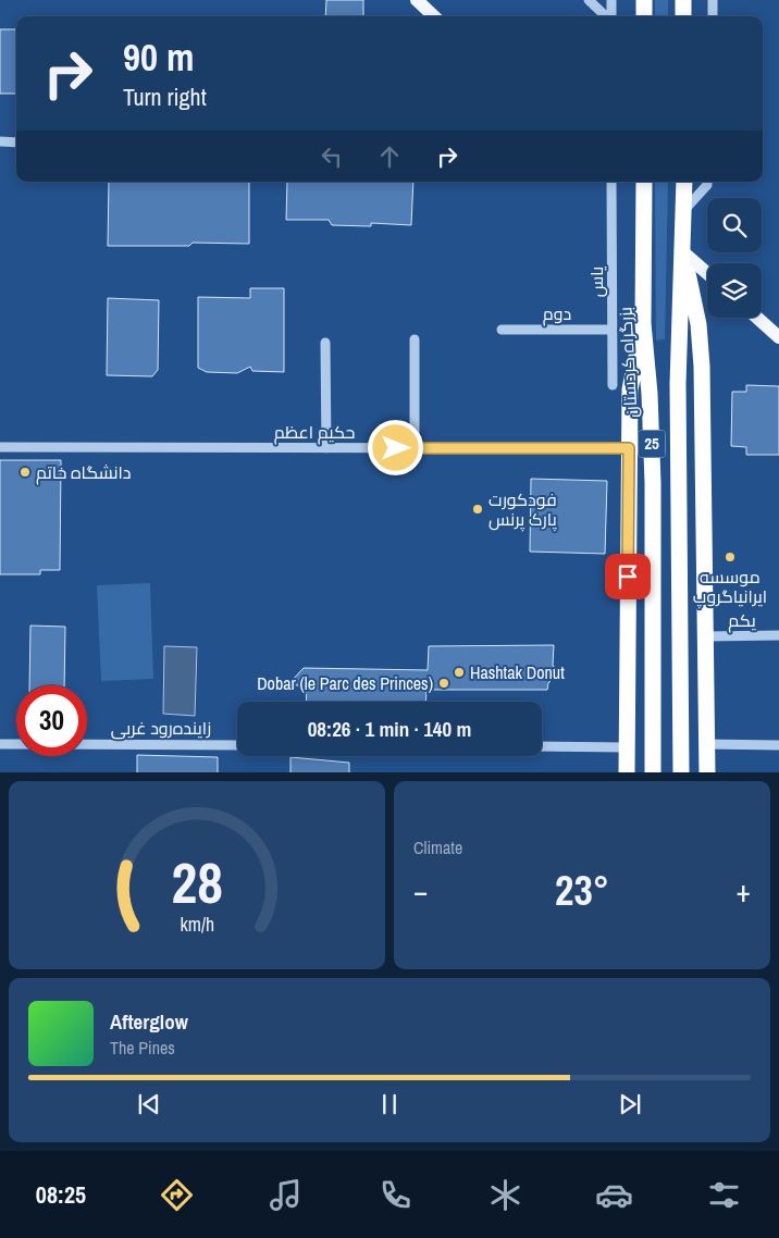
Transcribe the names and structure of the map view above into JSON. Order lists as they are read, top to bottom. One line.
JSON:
{"streets":{"highway":["بزرگراه کردستان","25"],"street":["یاس","دوم","حکیم اعظم","یکم","زاینده‌رود غربی"]},"crossings":[["یاس","دوم"]],"places":["دانشگاه خاتم","فودکورت پارک پرنس","موسسه ایرانیاگروپ","Hashtak Donut","Dobar (le Parc des Princes)"],"page":{"turn":["90 m","Turn right"],"limit":"30","trip":"08:26 · 1 min · 140 m","tile":"Climate","heat":["−","23°","+"],"song":["Afterglow","The Pines"],"tabs":"08:25","gauge":["28","km/h"]}}
